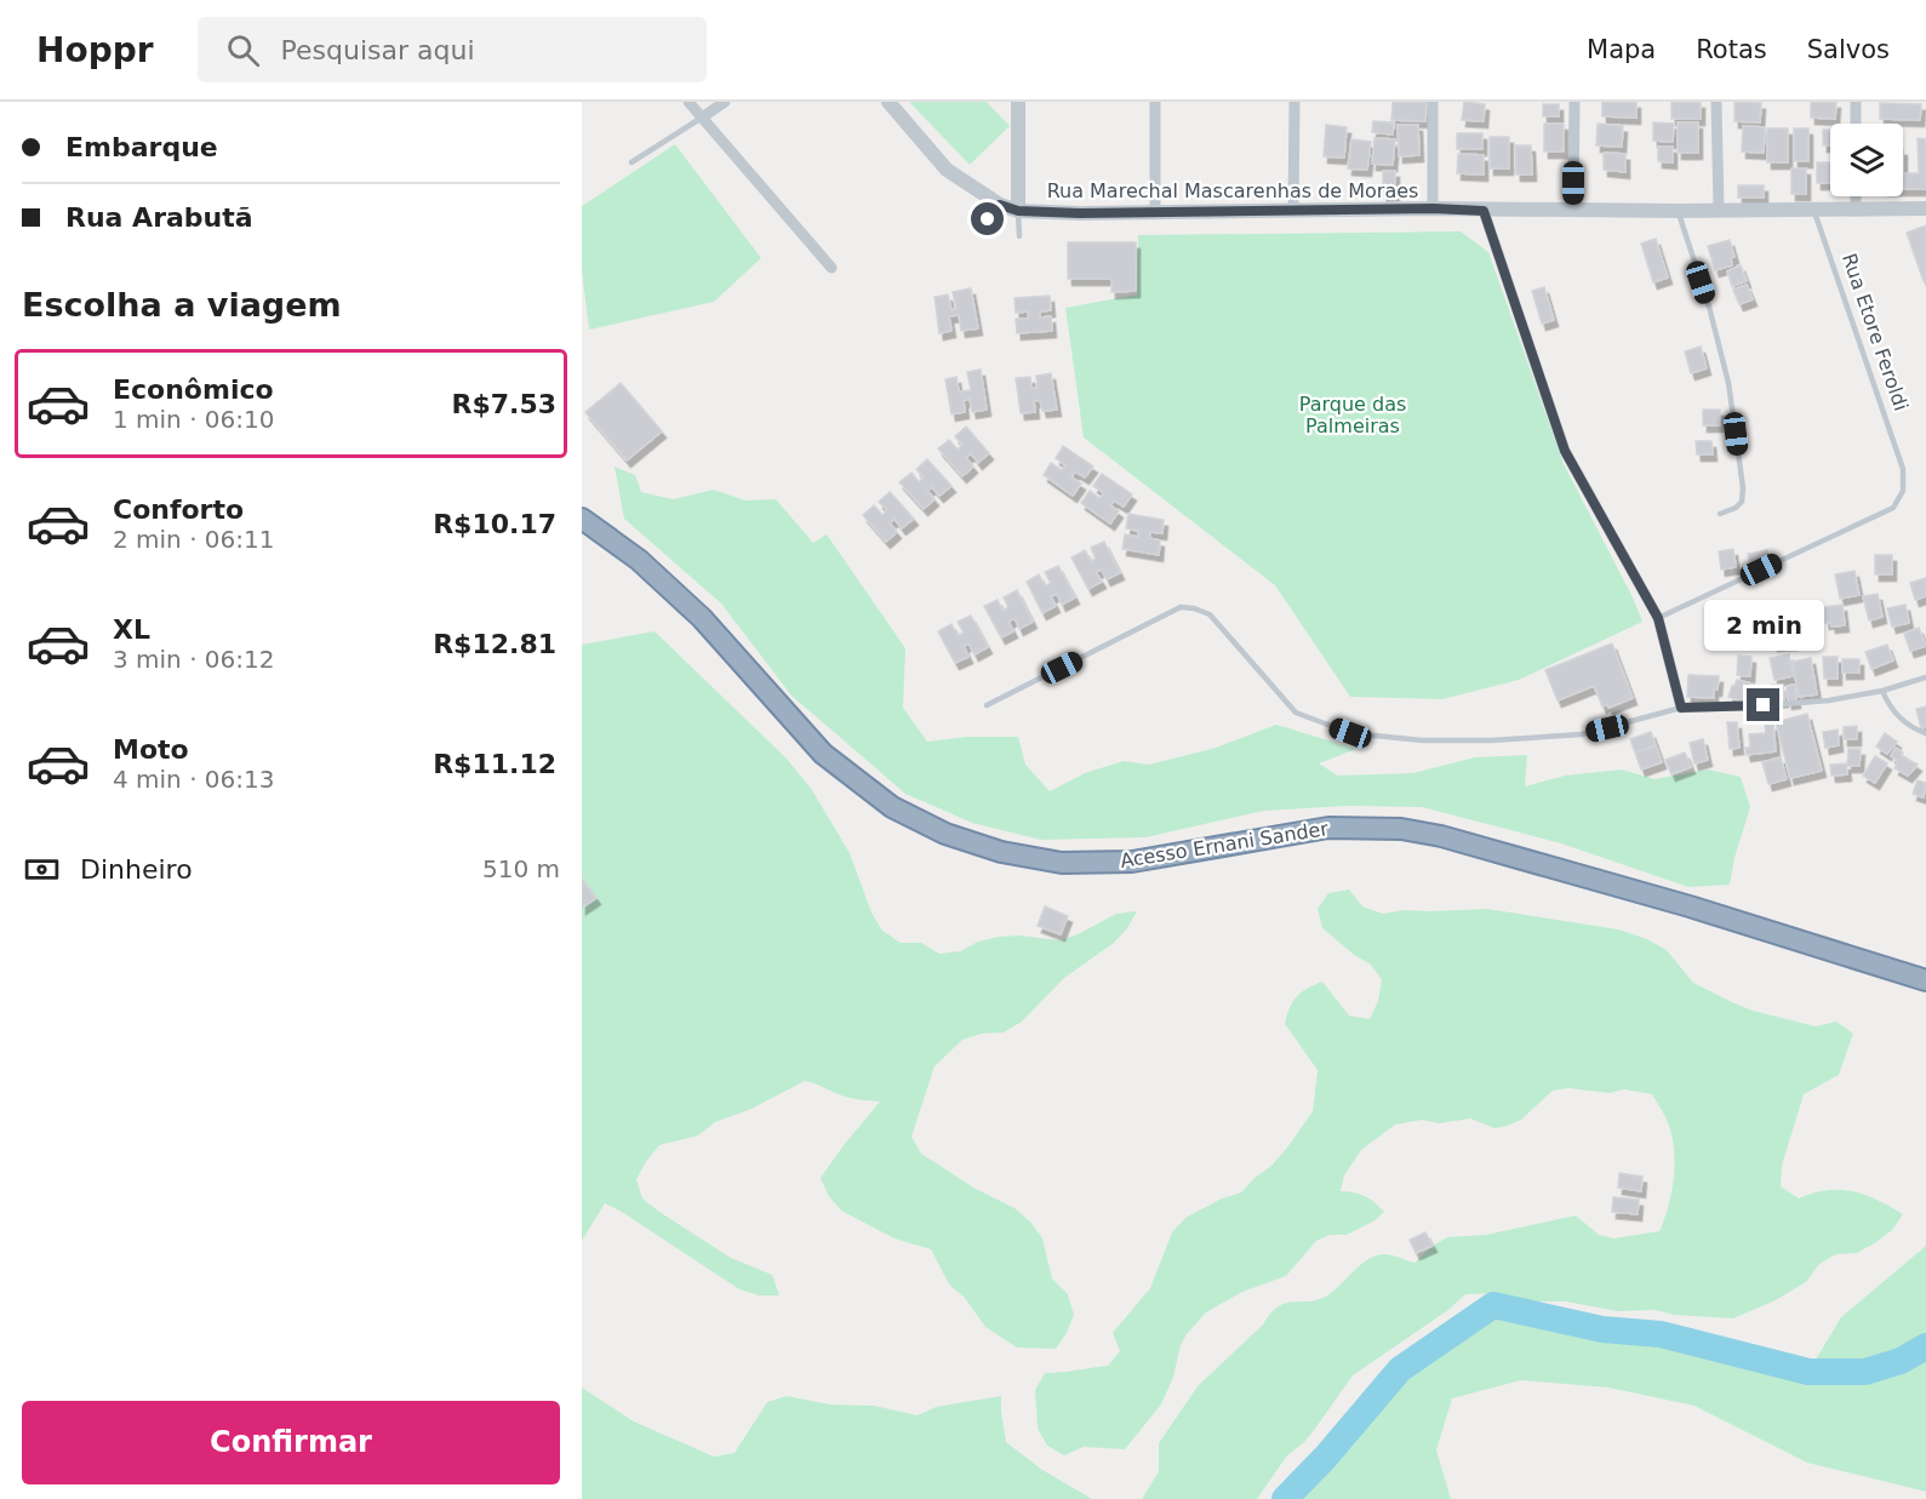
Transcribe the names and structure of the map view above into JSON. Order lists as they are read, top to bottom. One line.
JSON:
{"streets":{"highway":["Acesso Ernani Sander"],"street":["Rua Marechal Mascarenhas de Moraes"],"lane":["Rua Etore Feroldi"]},"crossings":[["Rua Marechal Mascarenhas de Moraes","Rua Etore Feroldi"]],"parks":["Parque das Palmeiras"],"page":{"header":"Hoppr","search":"Pesquisar aqui","nav":["Mapa","Rotas","Salvos"],"banner":["Embarque","Rua Arabutã"],"heading":"Escolha a viagem","list":[{"name":"Econômico","note":"1 min · 06:10","value":"R$7.53"},{"name":"Conforto","note":"2 min · 06:11","value":"R$10.17"},{"name":"XL","note":"3 min · 06:12","value":"R$12.81"},{"name":"Moto","note":"4 min · 06:13","value":"R$11.12"}],"bubble":"2 min","pay":["Dinheiro","510 m"],"buttons":"Confirmar"}}
